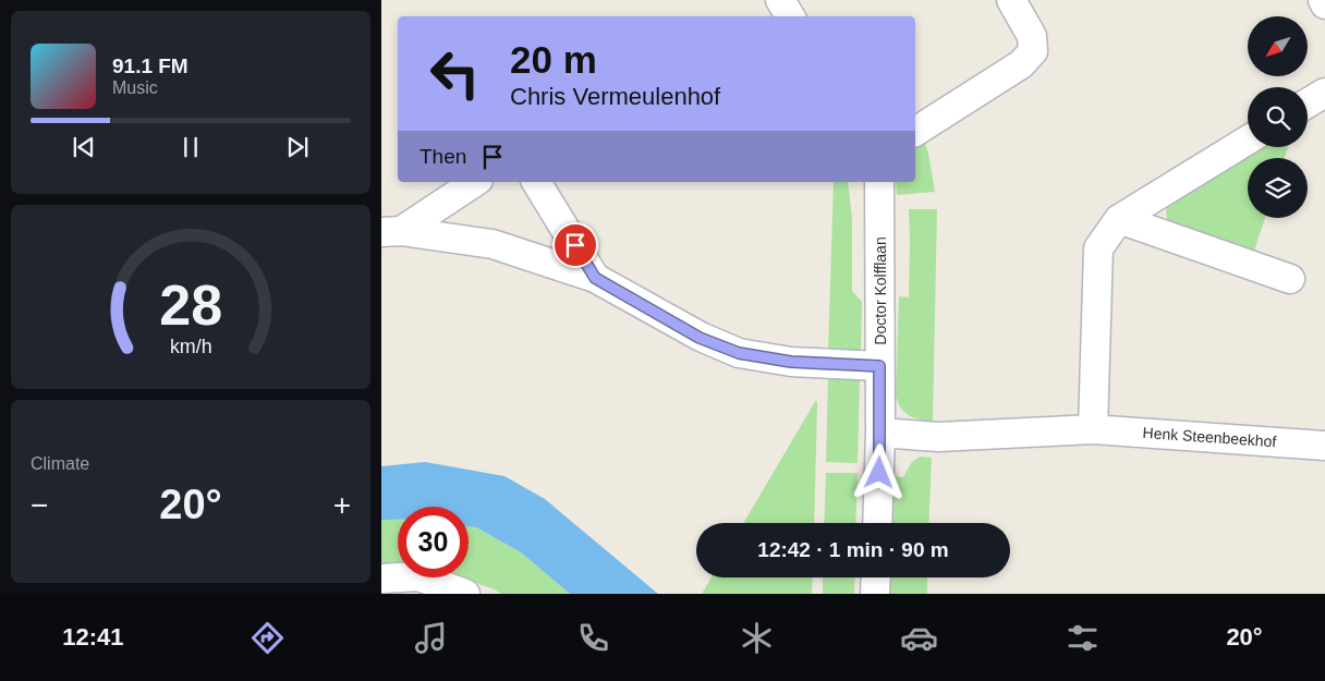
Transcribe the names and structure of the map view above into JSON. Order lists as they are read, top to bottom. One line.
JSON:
{"streets":{"street":["Doctor Kolfflaan","Henk Steenbeekhof"]},"crossings":[["Doctor Kolfflaan","Henk Steenbeekhof"]],"north":"bottom left","page":{"turn":["20 m","Chris Vermeulenhof"],"song":["91.1 FM","Music"],"then":"Then","tile":"Climate","heat":["−","20°","+"],"limit":"30","trip":"12:42 · 1 min · 90 m","tabs":["12:41","20°"],"gauge":["28","km/h"]}}
